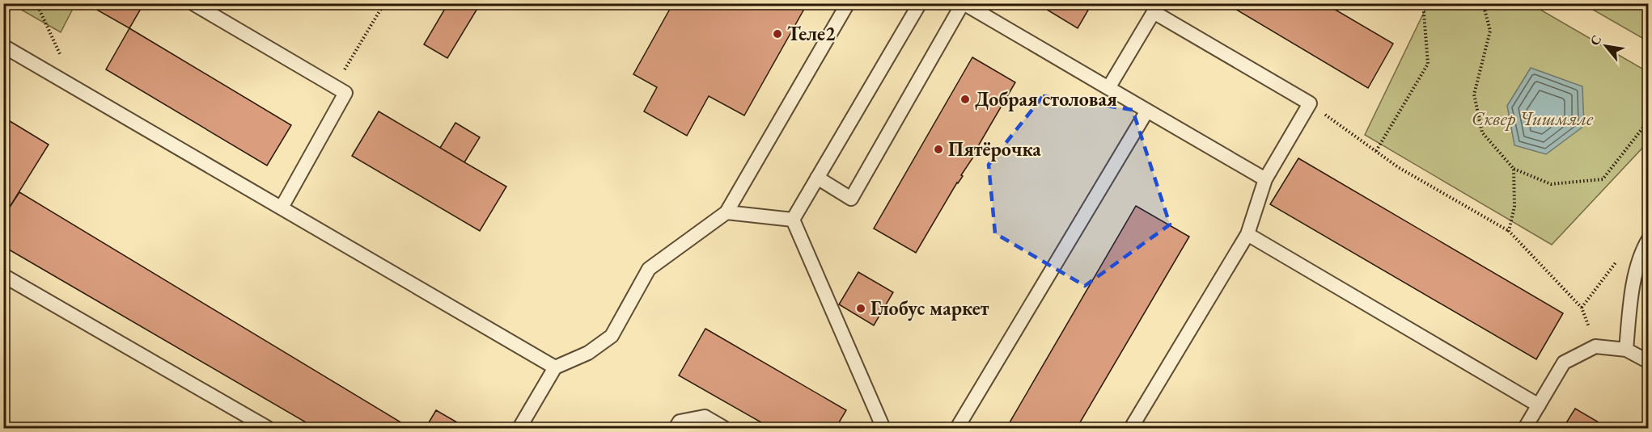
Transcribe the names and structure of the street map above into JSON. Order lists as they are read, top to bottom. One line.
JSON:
{"parks":["Сквер Чишмяле"],"places":["Теле2","Добрая столовая","Пятёрочка","Глобус маркет"],"north":"top left"}
